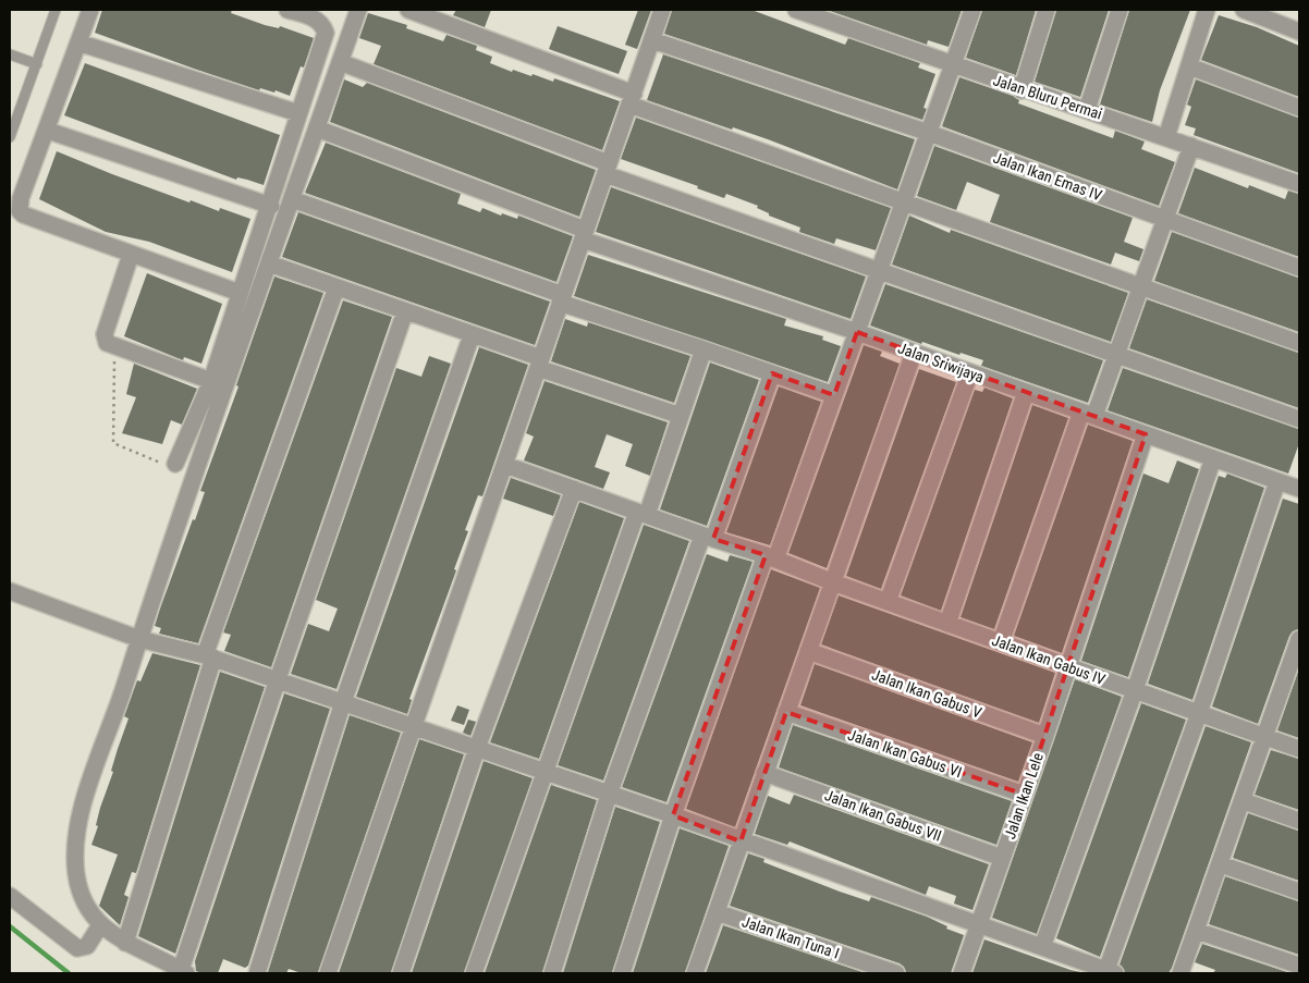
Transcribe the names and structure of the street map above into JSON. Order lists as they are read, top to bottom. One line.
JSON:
{"streets":{"street":["Jalan Bluru Permai","Jalan Ikan Emas IV","Jalan Sriwijaya","Jalan Ikan Gabus IV","Jalan Ikan Gabus V","Jalan Ikan Gabus VI","Jalan Ikan Lele","Jalan Ikan Gabus VII","Jalan Ikan Tuna I"]},"crossings":[["Jalan Sriwijaya","Jalan Ikan Lele"],["Jalan Ikan Gabus IV","Jalan Ikan Lele"],["Jalan Ikan Gabus V","Jalan Ikan Lele"],["Jalan Ikan Gabus VI","Jalan Ikan Lele"],["Jalan Ikan Lele","Jalan Ikan Gabus VII"]]}
